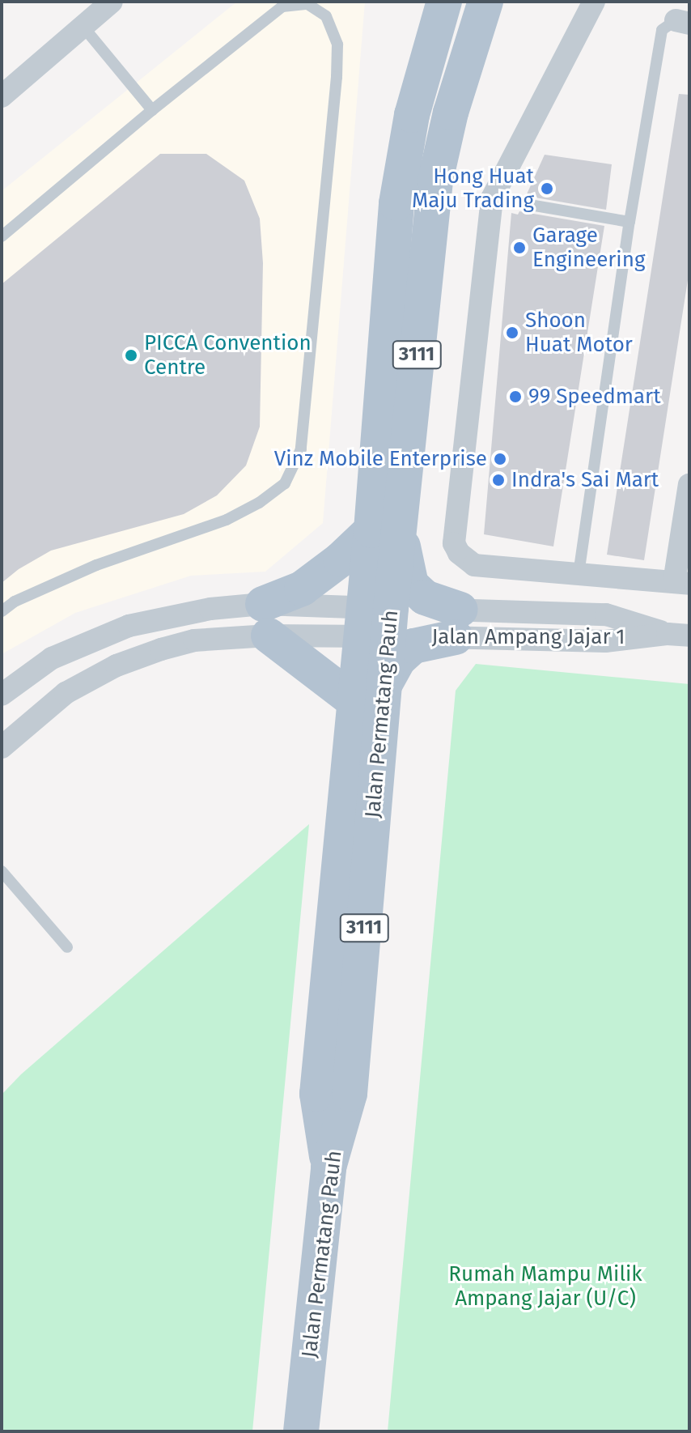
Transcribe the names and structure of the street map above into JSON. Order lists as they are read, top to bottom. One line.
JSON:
{"streets":{"main road":["3111","Jalan Permatang Pauh"],"street":["Jalan Ampang Jajar 1"]},"crossings":[["Jalan Ampang Jajar 1","Jalan Permatang Pauh"]],"parks":["Rumah Mampu Milik Ampang Jajar (U/C)"],"places":["Hong Huat Maju Trading","Garage Engineering","Shoon Huat Motor","PICCA Convention Centre","99 Speedmart","Vinz Mobile Enterprise","Indra's Sai Mart"]}
